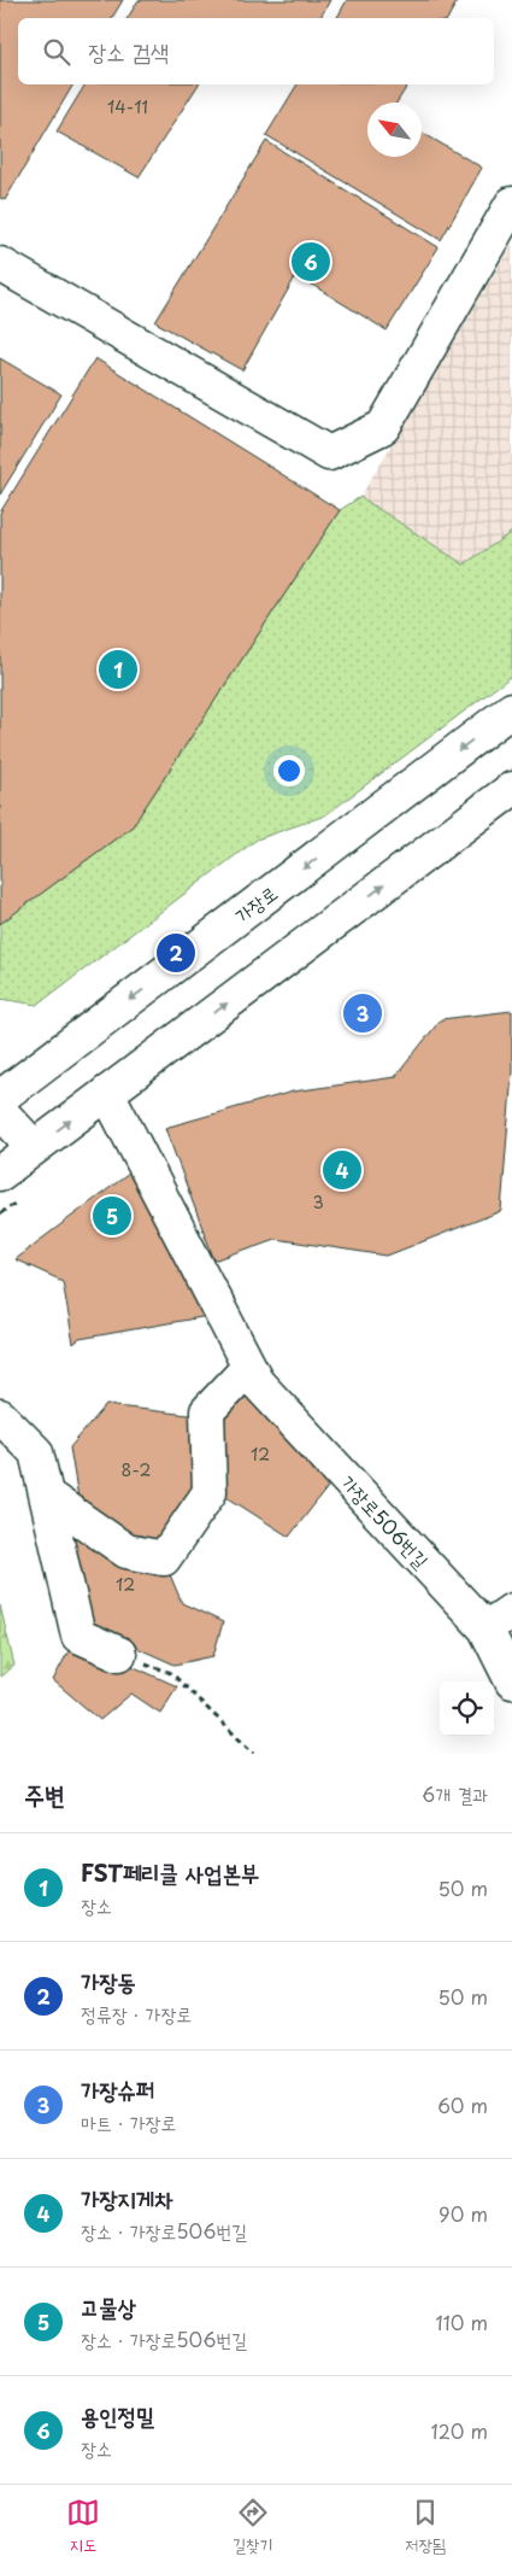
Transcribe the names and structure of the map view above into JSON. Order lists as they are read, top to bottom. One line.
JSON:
{"streets":{"street":["가장로","가장로506번길"]},"house_numbers":["14-11","3","12","8-2","12"],"north":"top left","page":{"search":"장소 검색","pins":["6","1","2","3","4","5"],"heading":["주변","6개 결과"],"list":[{"mark":"1","name":"FST페리클 사업본부","note":"장소","value":"50 m"},{"mark":"2","name":"가장동","note":"정류장 · 가장로","value":"50 m"},{"mark":"3","name":"가장슈퍼","note":"마트 · 가장로","value":"60 m"},{"mark":"4","name":"가장지게차","note":"장소 · 가장로506번길","value":"90 m"},{"mark":"5","name":"고물상","note":"장소 · 가장로506번길","value":"110 m"},{"mark":"6","name":"용인정밀","note":"장소","value":"120 m"}],"nav":["지도","길찾기","저장됨"]}}
